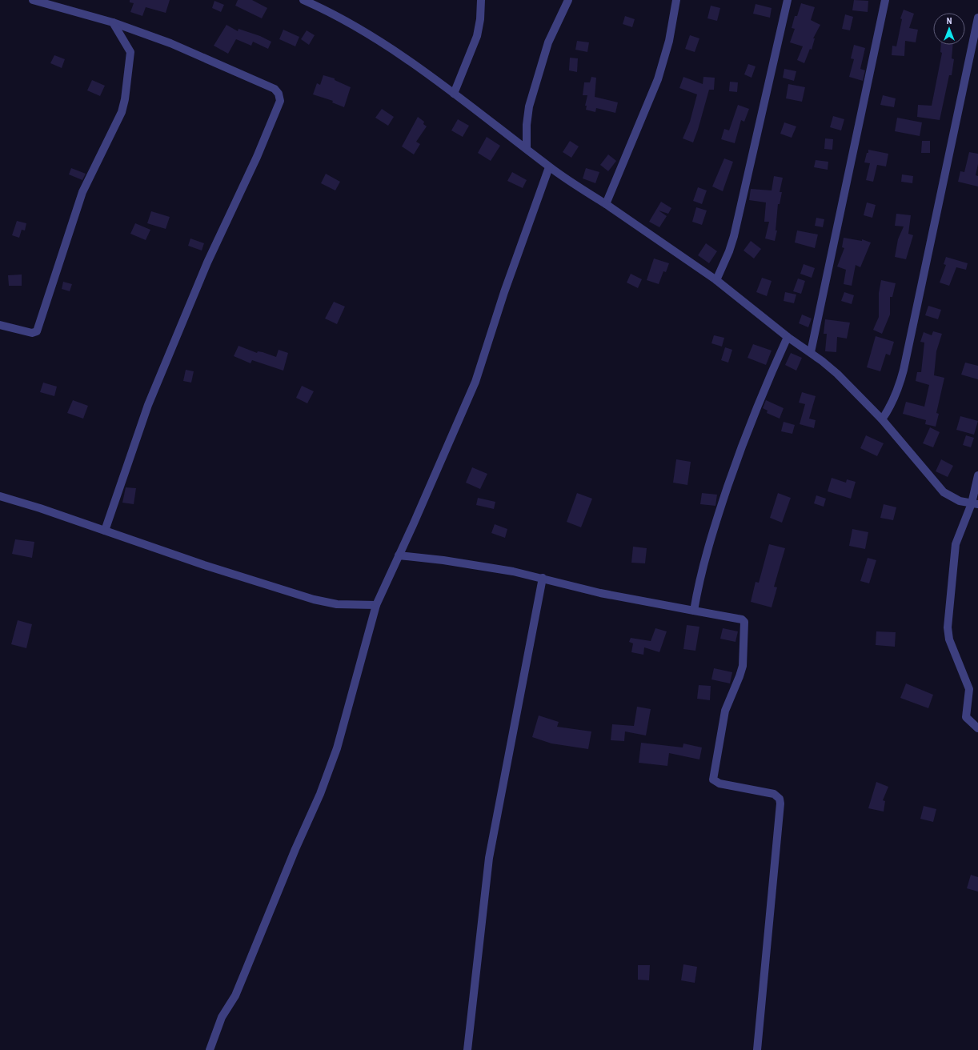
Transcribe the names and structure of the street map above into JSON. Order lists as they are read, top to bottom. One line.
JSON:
{"north":"top"}
